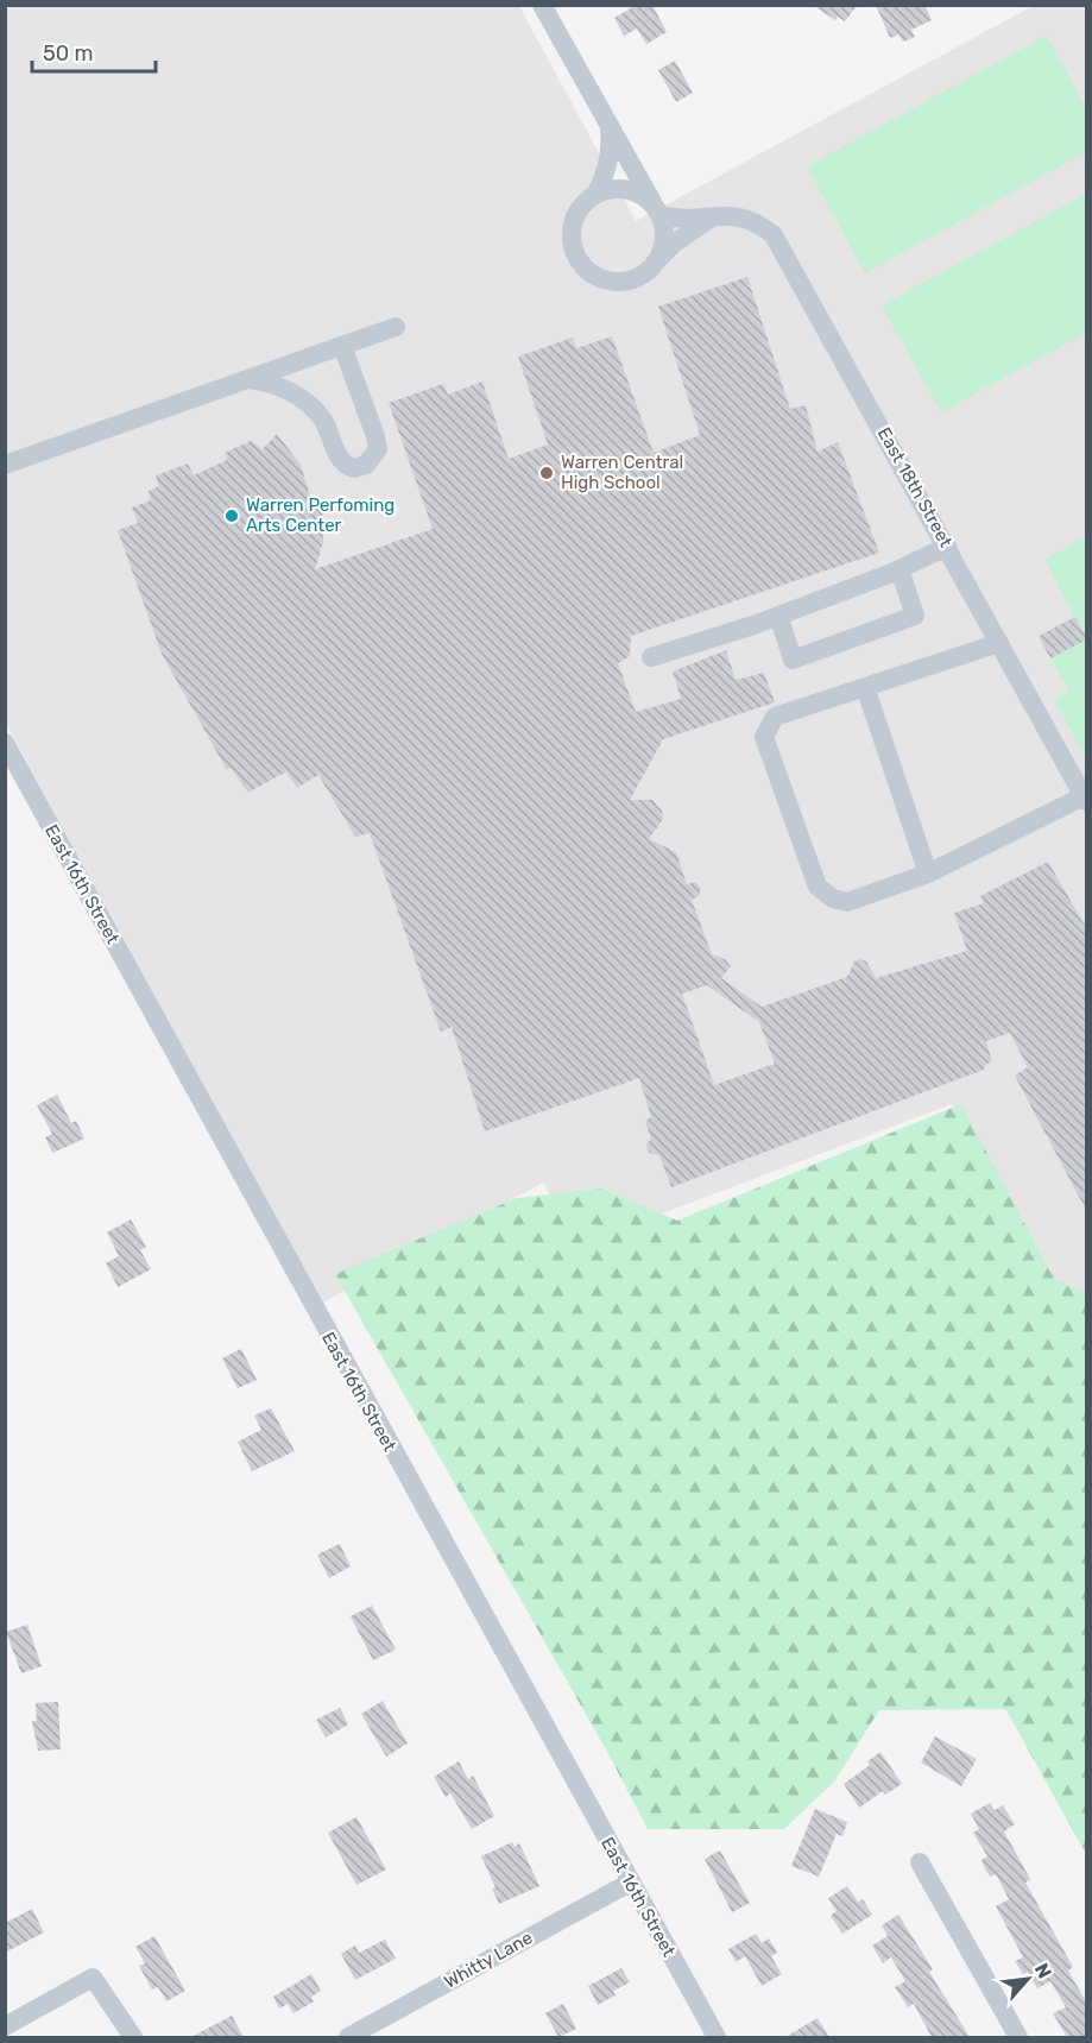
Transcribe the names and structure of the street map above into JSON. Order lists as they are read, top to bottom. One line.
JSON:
{"streets":{"street":["East 18th Street","East 16th Street","Whitty Lane"]},"crossings":[["East 16th Street","Whitty Lane"]],"places":["Warren Central High School","Warren Perfoming Arts Center"],"scale_bar":"50 m","north":"top right"}
